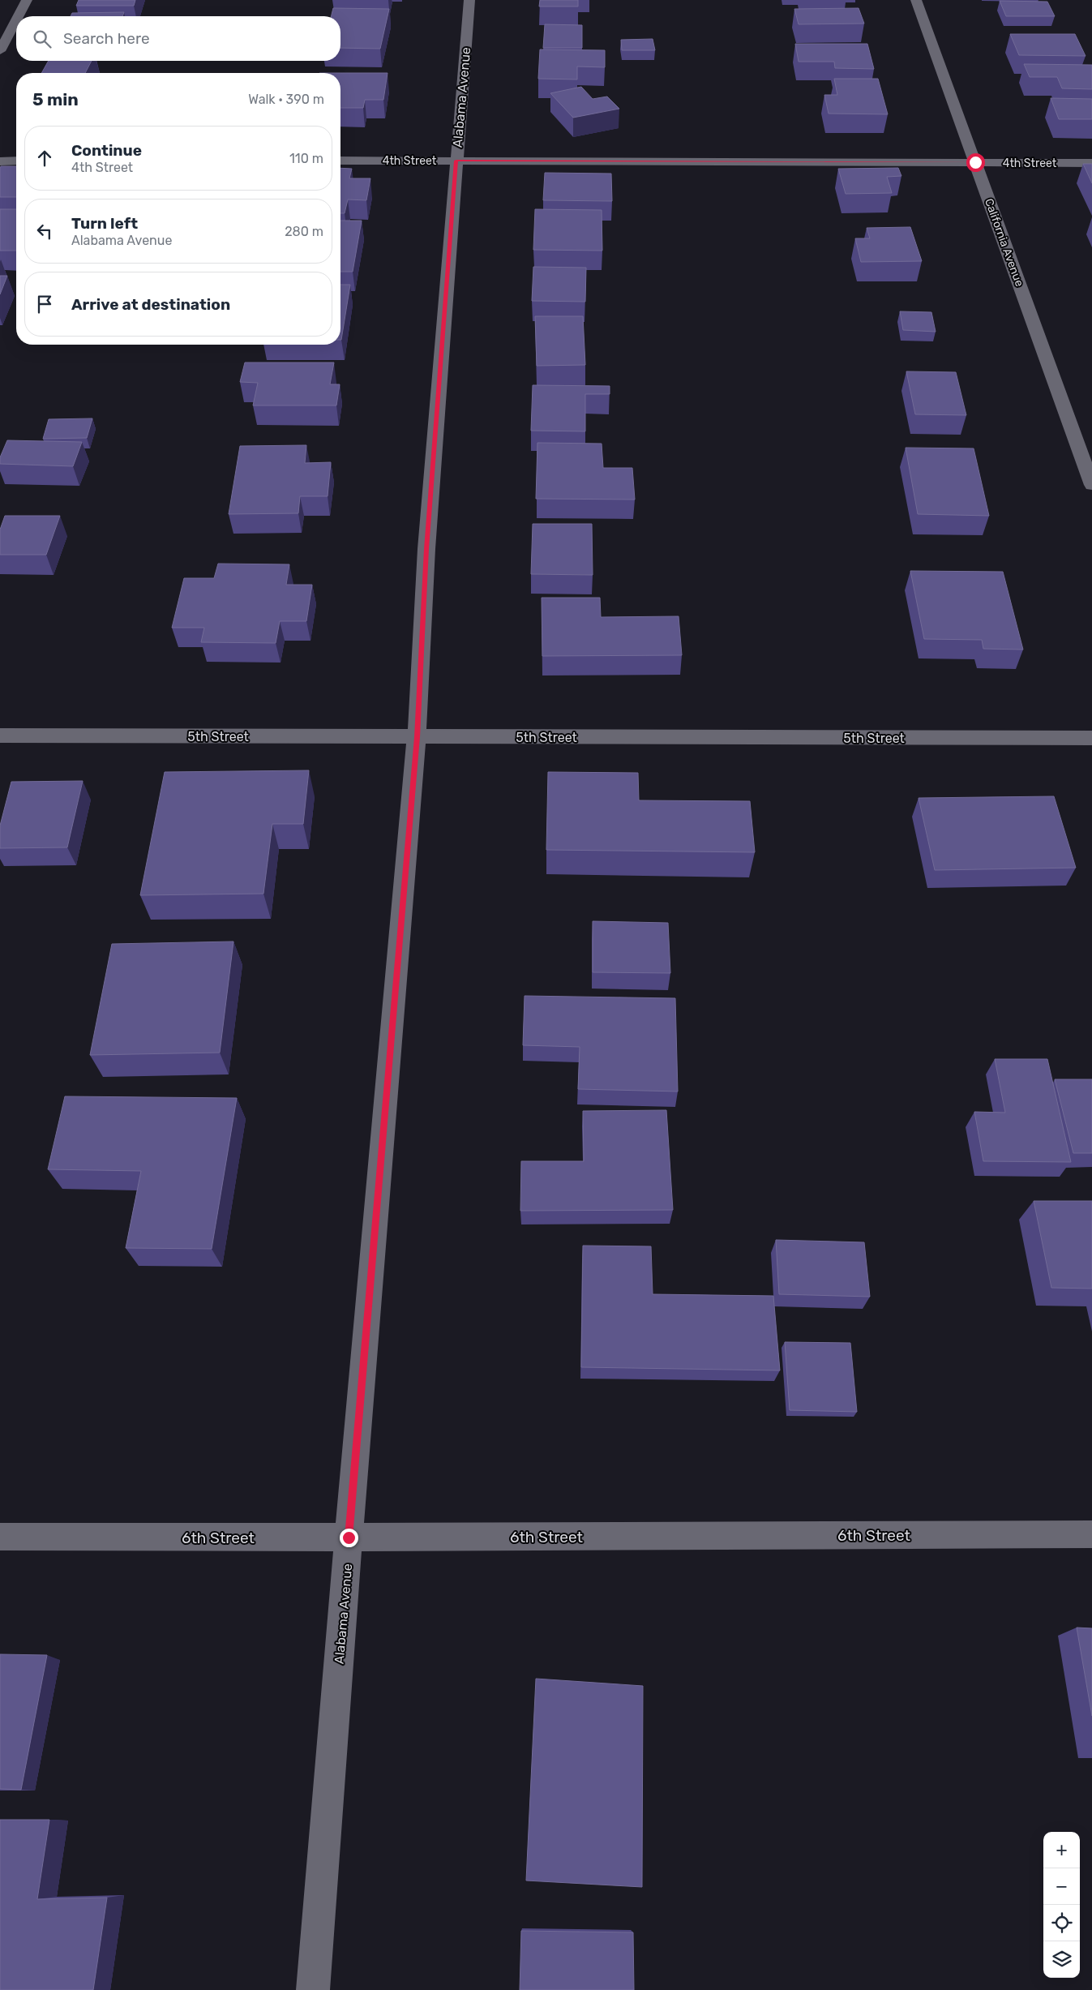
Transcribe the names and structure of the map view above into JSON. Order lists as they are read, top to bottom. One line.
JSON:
{"streets":{"street":["Alabama Avenue","4th Street","California Avenue","5th Street","6th Street"]},"crossings":[["Alabama Avenue","4th Street"],["Alabama Avenue","5th Street"],["Alabama Avenue","6th Street"],["4th Street","California Avenue"]],"page":{"search":"Search here","heading":["5 min","Walk · 390 m"],"list":[["Continue","4th Street","110 m"],["Turn left","Alabama Avenue","280 m"],"Arrive at destination"],"map_buttons":["+","−"]}}
